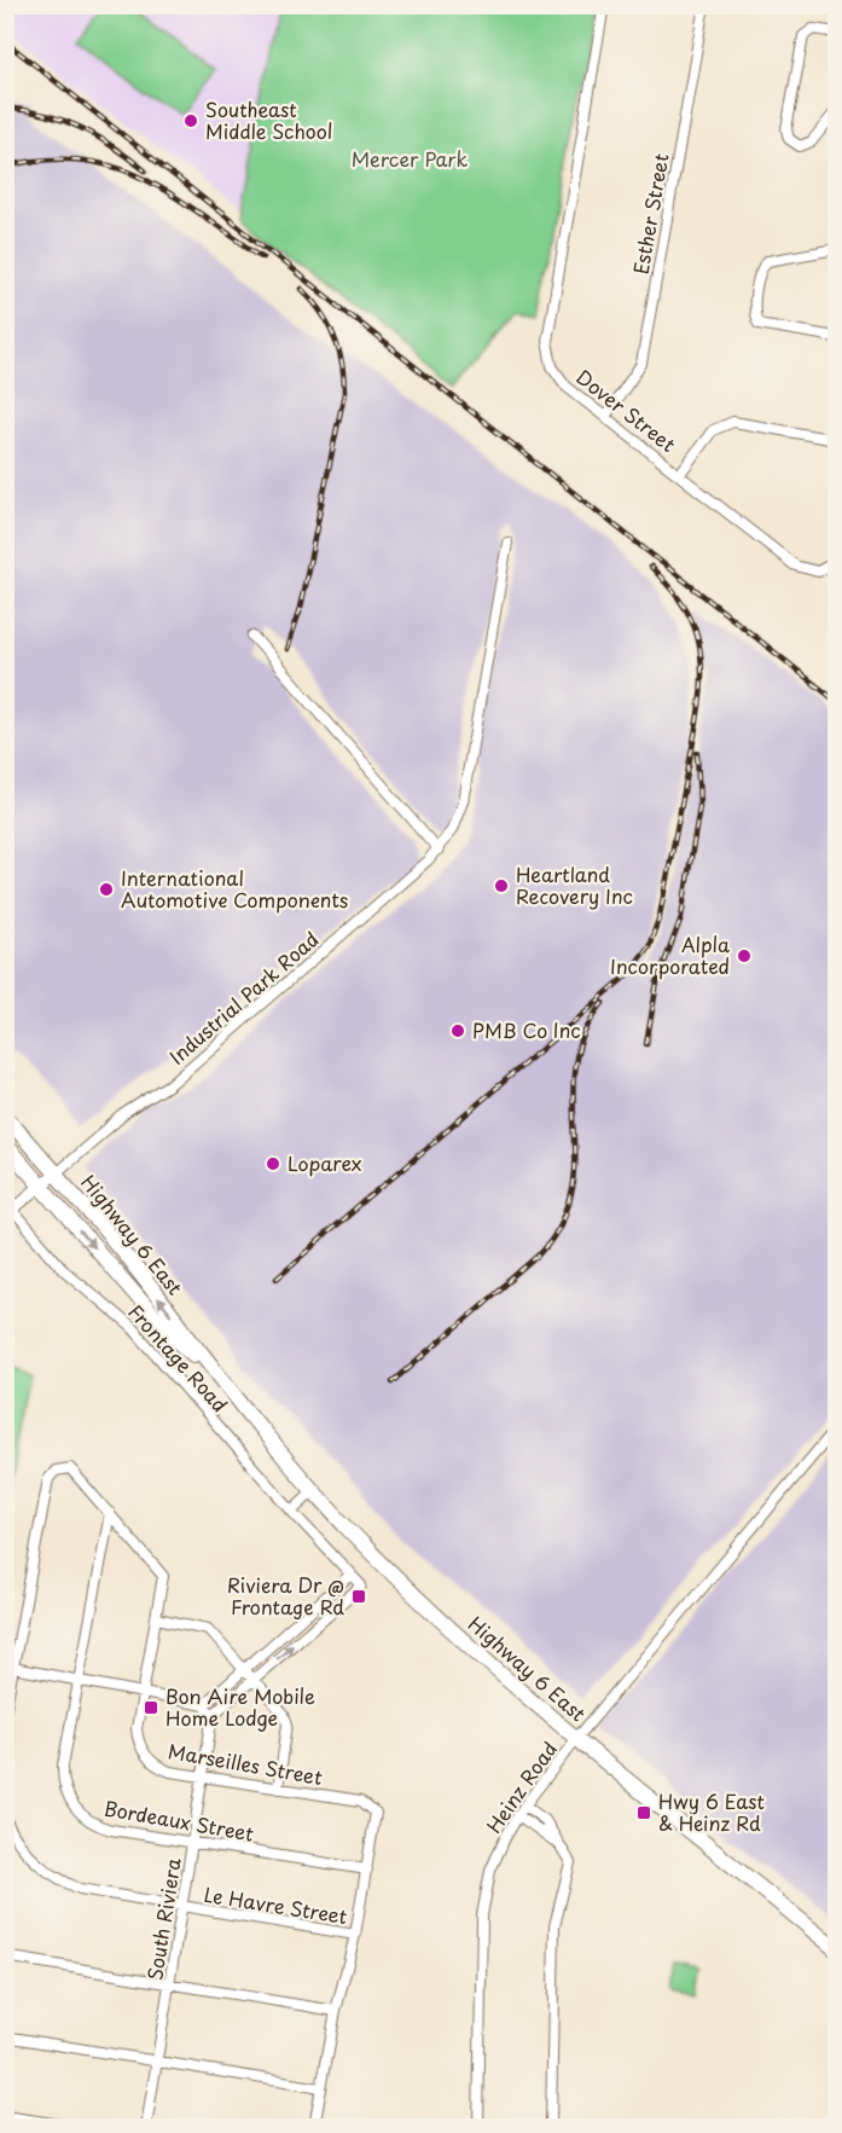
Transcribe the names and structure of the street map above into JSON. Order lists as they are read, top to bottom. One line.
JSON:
{"streets":{"main road":["Highway 6 East"],"street":["Esther Street","Dover Street","Industrial Park Road","Frontage Road","Marseilles Street","Heinz Road","Bordeaux Street","Le Havre Street","South Riviera"]},"crossings":[["Esther Street","Dover Street"],["Industrial Park Road","Highway 6 East"],["Highway 6 East","Heinz Road"],["Marseilles Street","Bordeaux Street"],["Marseilles Street","South Riviera"],["Bordeaux Street","South Riviera"],["Le Havre Street","South Riviera"]],"parks":["Mercer Park"],"places":{"other":["Southeast Middle School","Heartland Recovery Inc","International Automotive Components","Alpla Incorporated","PMB Co Inc","Loparex"],"transit":["Riviera Dr @ Frontage Rd","Bon Aire Mobile Home Lodge","Hwy 6 East & Heinz Rd"]}}
